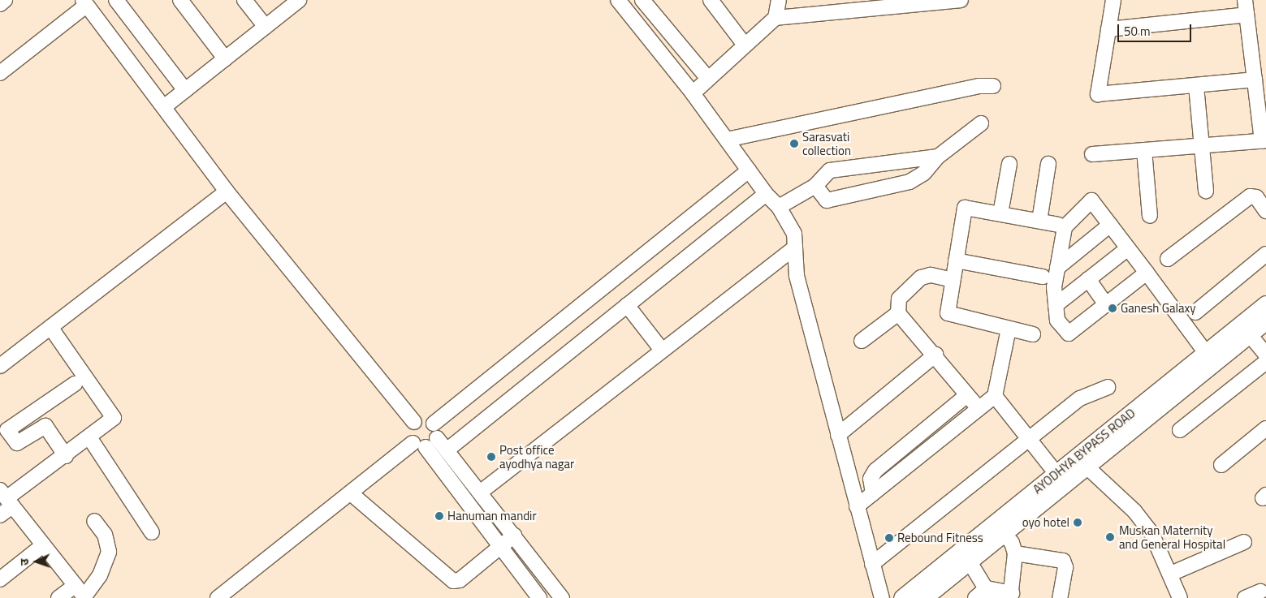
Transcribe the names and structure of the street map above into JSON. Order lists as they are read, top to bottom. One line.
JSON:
{"streets":{"main road":["AYODHYA BYPASS ROAD"]},"places":["Sarasvati collection","Ganesh Galaxy","Post office ayodhya nagar","Hanuman mandir","oyo hotel","Muskan Maternity and General Hospital","Rebound Fitness"],"scale_bar":"50 m","north":"left"}
